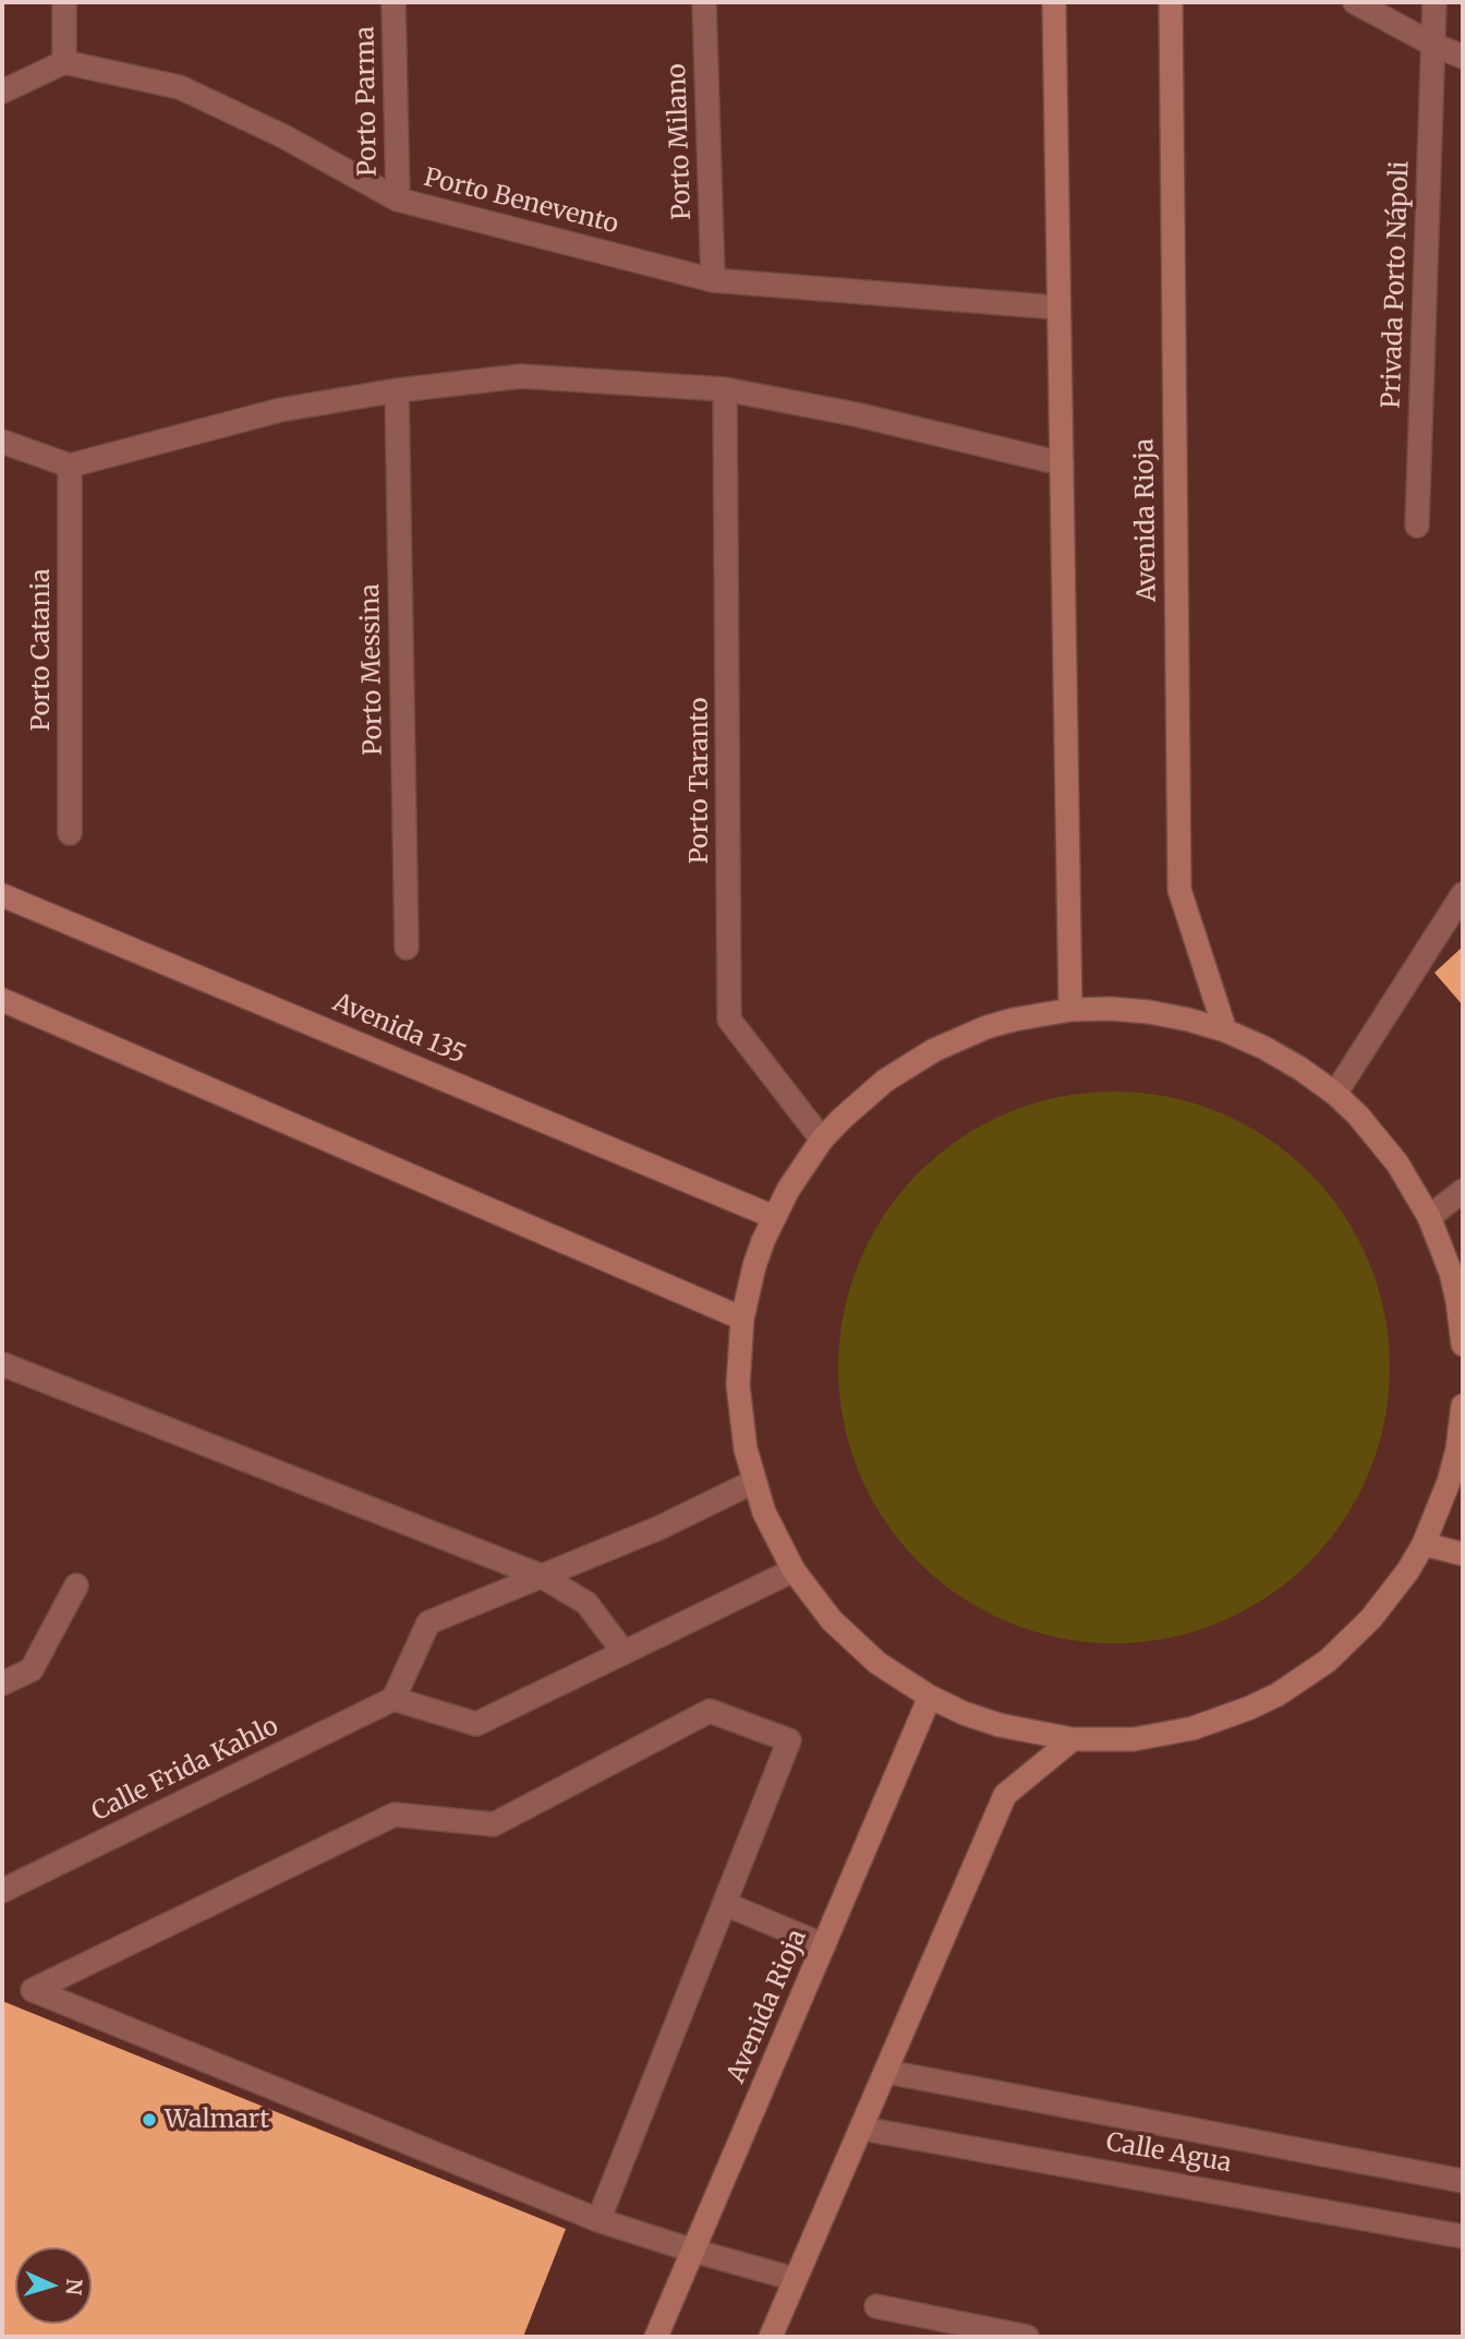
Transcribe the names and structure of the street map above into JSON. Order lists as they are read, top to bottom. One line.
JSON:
{"streets":{"main road":["Avenida Rioja","Avenida 135"],"street":["Porto Parma","Porto Milano","Porto Benevento","Privada Porto Nápoli","Porto Catania","Porto Messina","Porto Taranto","Calle Frida Kahlo","Calle Agua"]},"crossings":[["Porto Parma","Porto Benevento"],["Porto Milano","Porto Benevento"]],"places":["Walmart"],"north":"right"}
